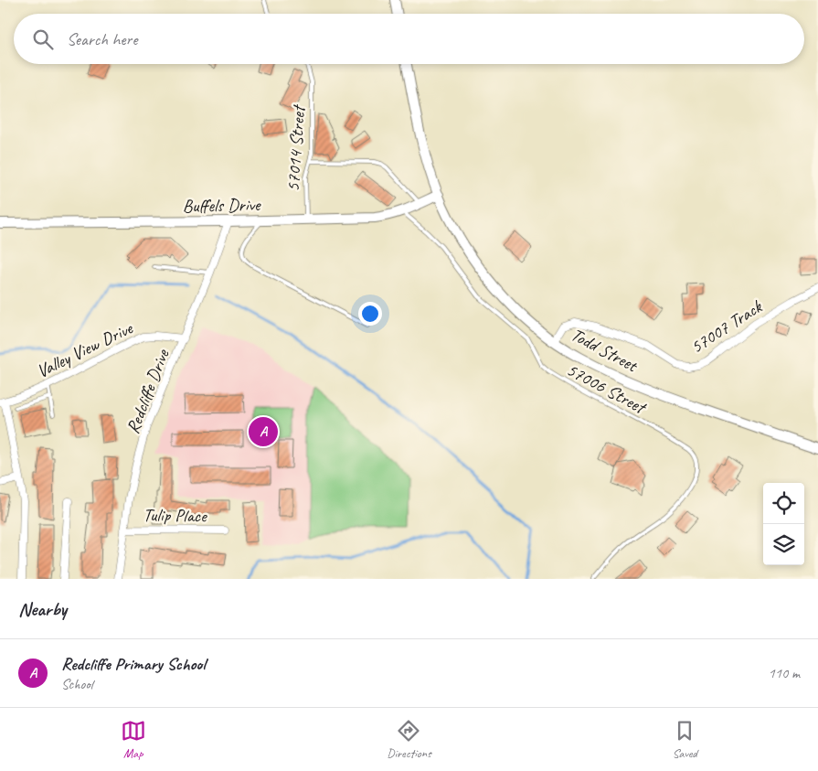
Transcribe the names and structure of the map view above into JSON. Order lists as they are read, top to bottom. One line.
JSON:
{"streets":{"street":["Buffels Drive","57007 Track","Valley View Drive","Todd Street","Redcliffe Drive","Tulip Place"],"lane":["57014 Street","57006 Street"]},"crossings":[["57014 Street","Buffels Drive"],["Buffels Drive","Todd Street"],["Buffels Drive","57006 Street"],["Buffels Drive","Redcliffe Drive"],["57007 Track","Todd Street"],["Valley View Drive","Redcliffe Drive"],["Redcliffe Drive","Tulip Place"]],"page":{"search":"Search here","pins":"A","heading":"Nearby","list":[{"mark":"A","name":"Redcliffe Primary School","note":"School","value":"110 m"}],"nav":["Map","Directions","Saved"]}}
